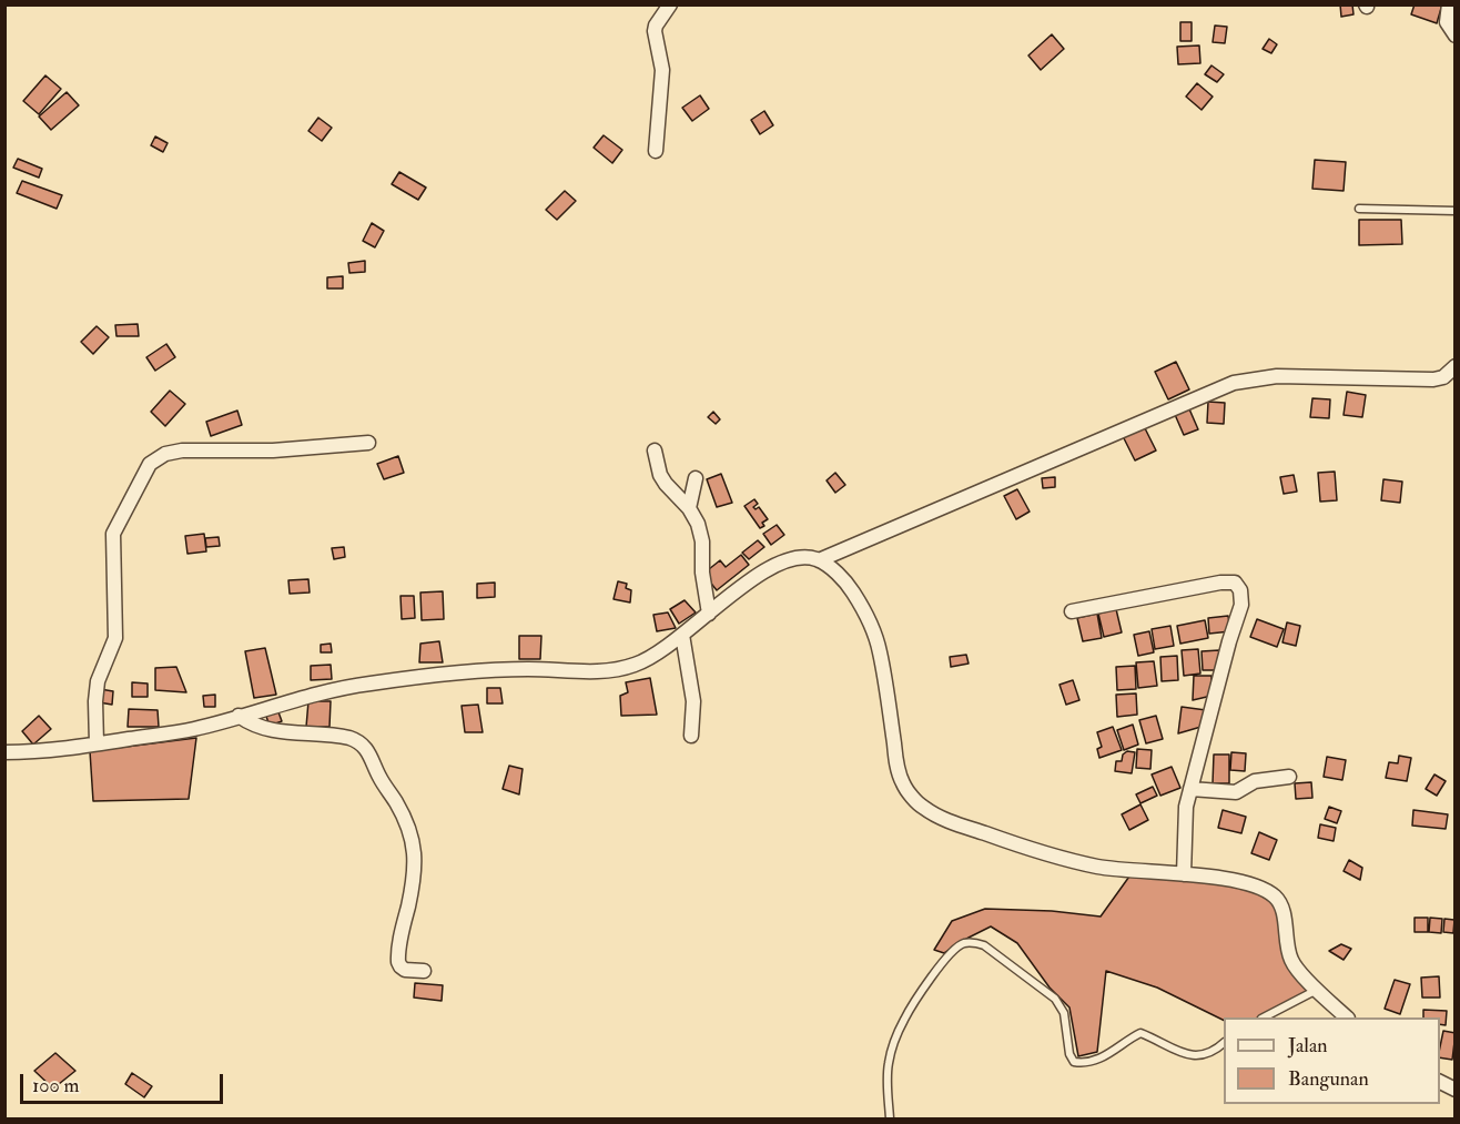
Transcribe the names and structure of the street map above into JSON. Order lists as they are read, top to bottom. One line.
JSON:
{"legend":["Jalan","Bangunan"],"scale_bar":"100 m"}
